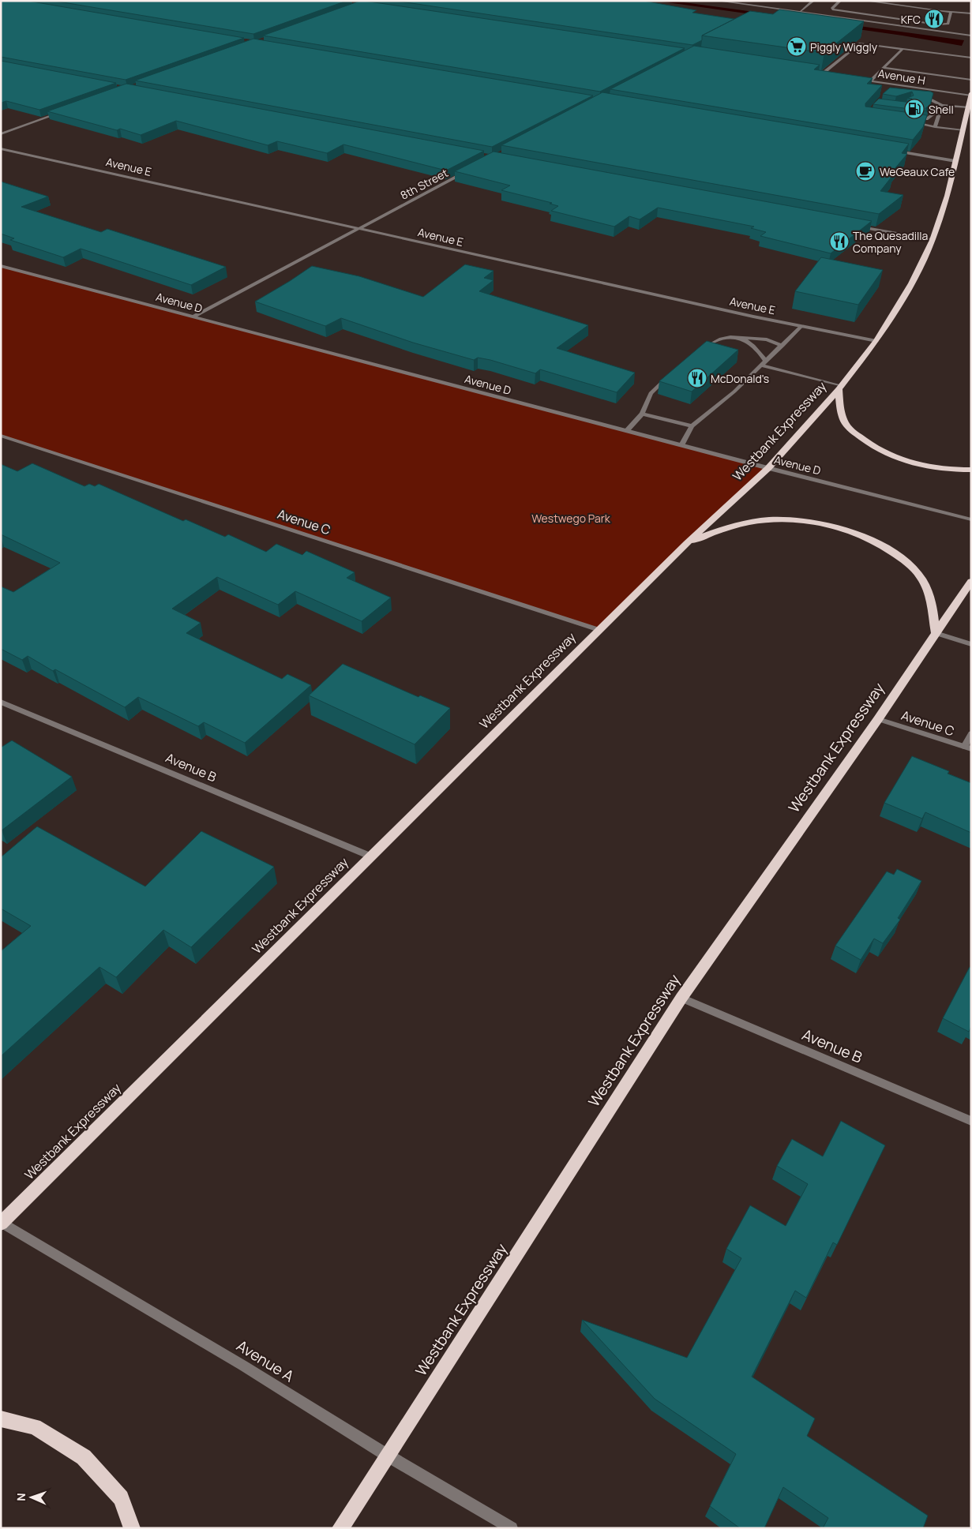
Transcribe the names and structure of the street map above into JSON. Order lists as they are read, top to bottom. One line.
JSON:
{"streets":{"highway":["Westbank Expressway"],"street":["Avenue H","Avenue E","8th Street","Avenue D","Avenue C","Avenue B","Avenue A"]},"crossings":[["Avenue H","Westbank Expressway"],["Avenue E","8th Street"],["Avenue E","Westbank Expressway"],["8th Street","Avenue D"],["Avenue D","Westbank Expressway"],["Westbank Expressway","Avenue C"],["Westbank Expressway","Avenue B"],["Westbank Expressway","Avenue A"]],"parks":["Westwego Park"],"places":{"restaurant":["KFC","The Quesadilla Company","McDonald's"],"supermarket":["Piggly Wiggly"],"fuel station":["Shell"],"cafe":["WeGeaux Cafe"]},"north":"left"}
